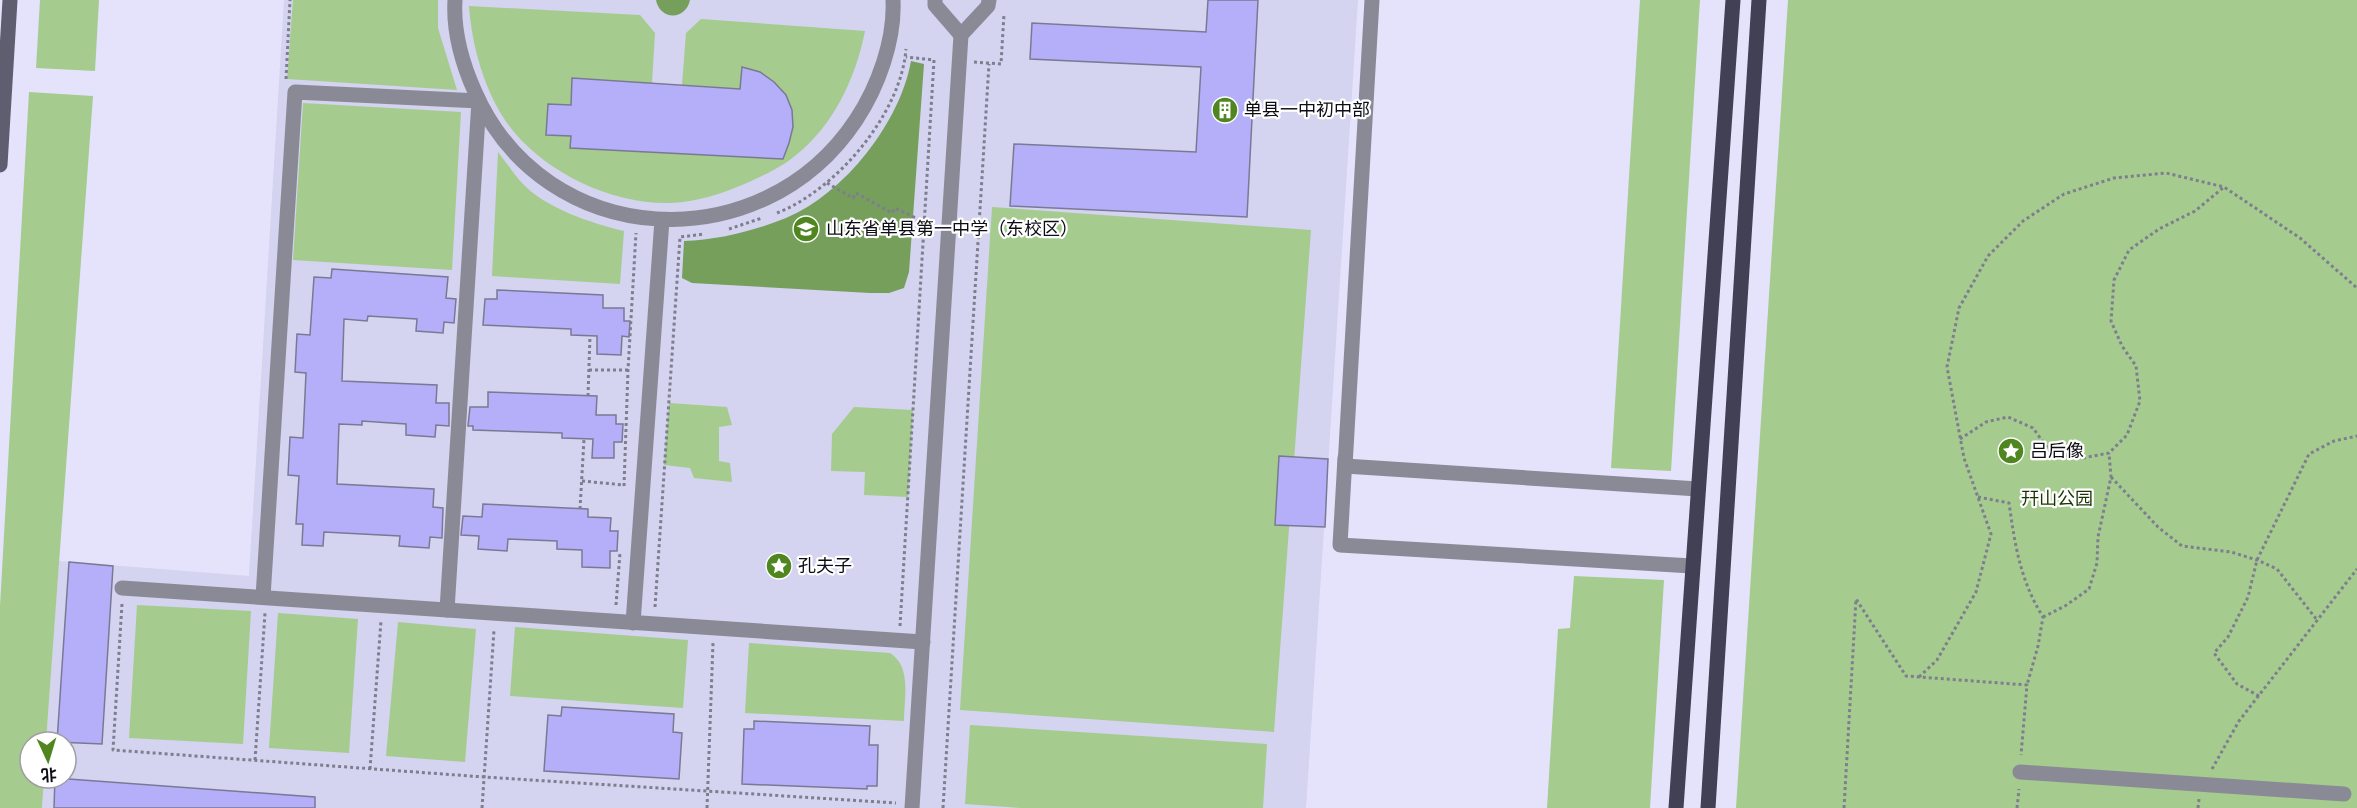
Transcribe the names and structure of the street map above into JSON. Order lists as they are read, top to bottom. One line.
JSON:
{"parks":["幵山公园"],"places":{"building":["单县一中初中部"],"school or university":["山东省单县第一中学（东校区）"],"place":["吕后像","孔夫子"]},"north":"bottom"}
